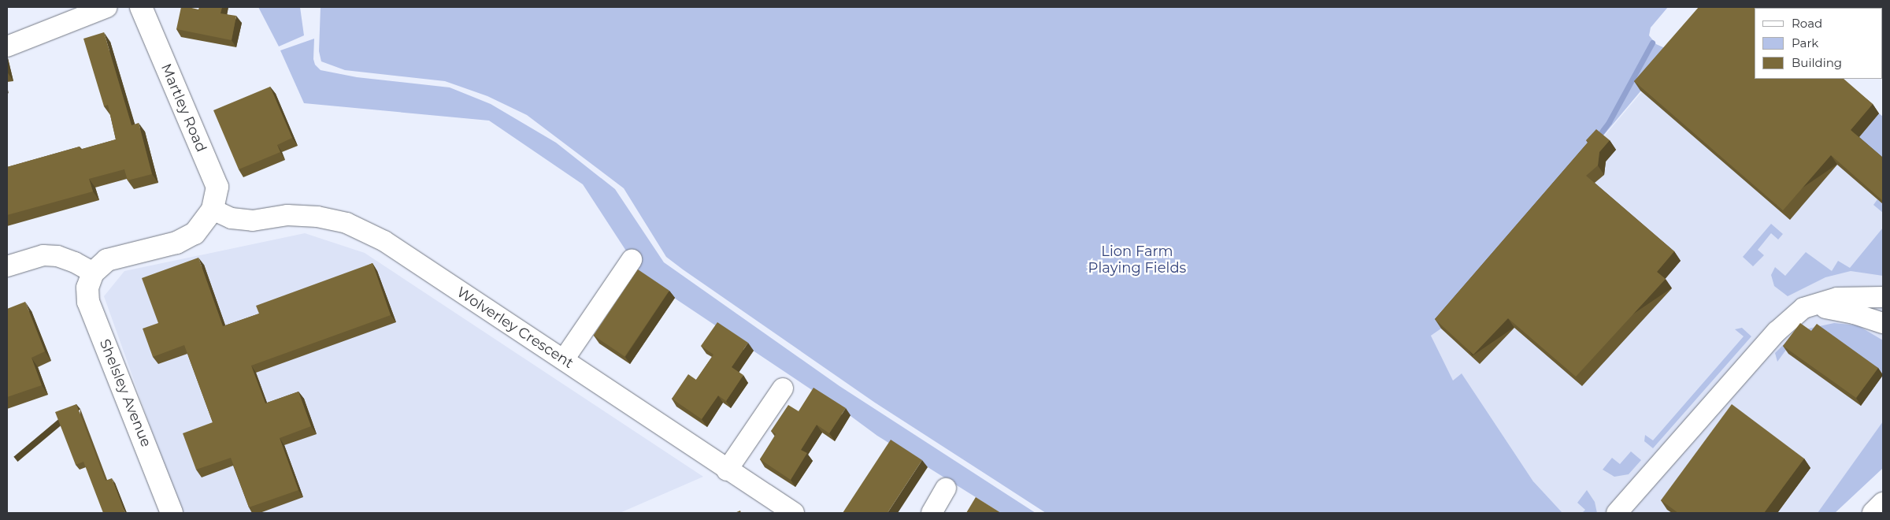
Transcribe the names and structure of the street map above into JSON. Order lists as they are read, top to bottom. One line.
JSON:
{"streets":{"street":["Martley Road","Wolverley Crescent","Shelsley Avenue"]},"crossings":[["Martley Road","Wolverley Crescent"]],"parks":["Lion Farm Playing Fields"],"legend":["Road","Park","Building"]}
